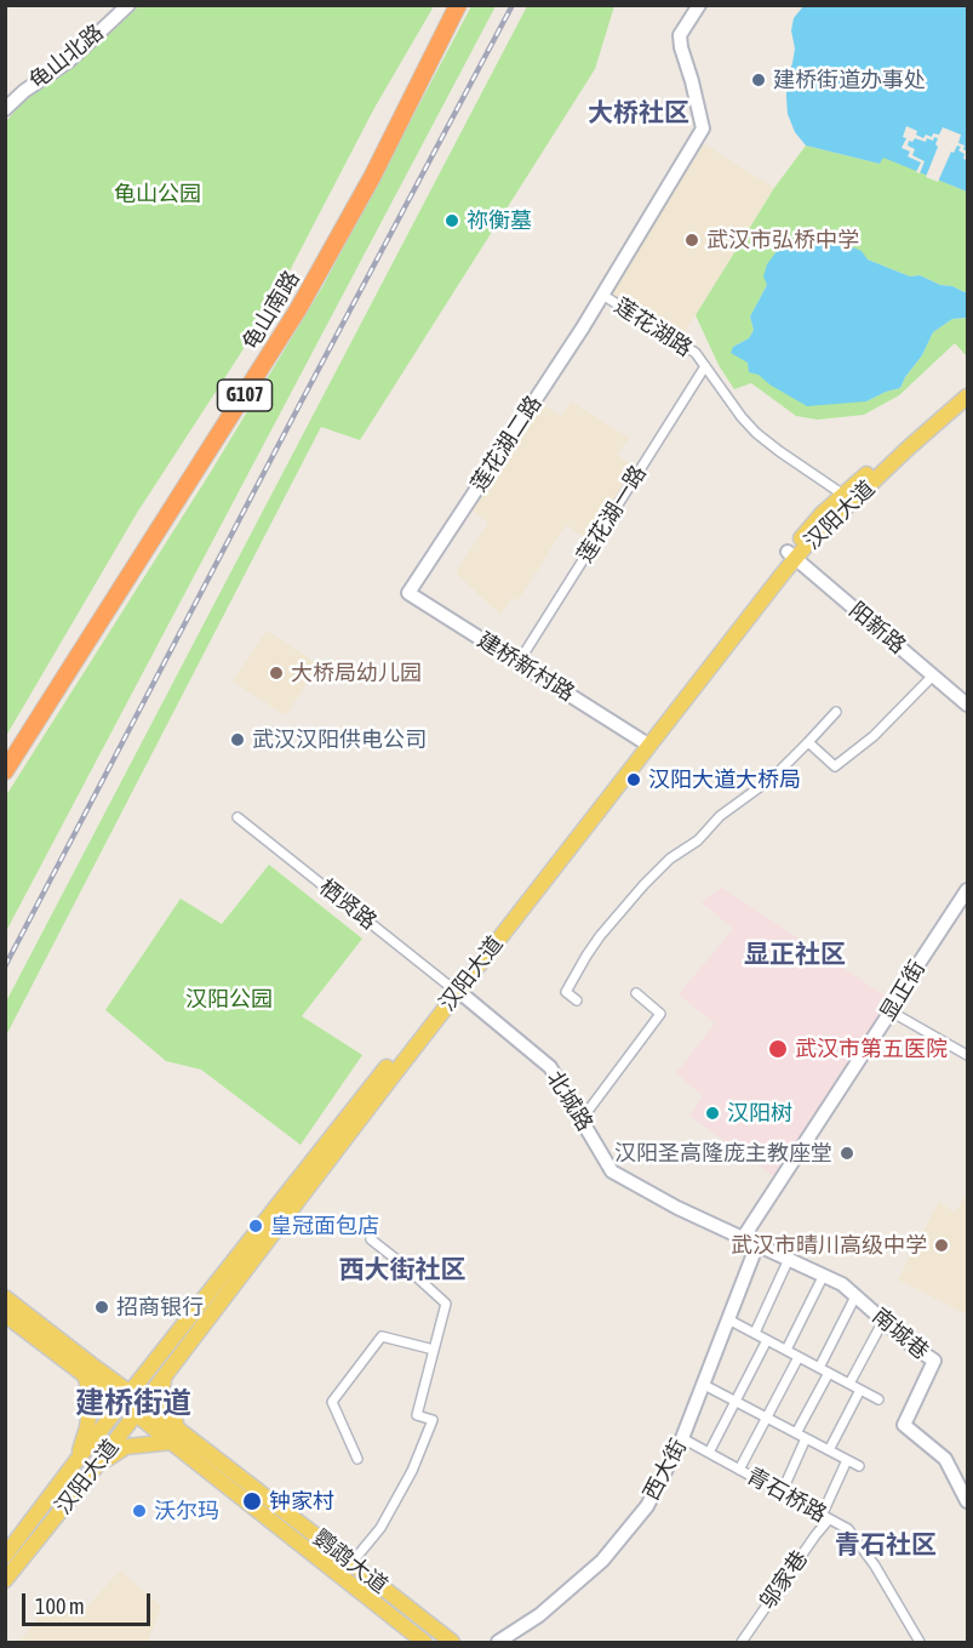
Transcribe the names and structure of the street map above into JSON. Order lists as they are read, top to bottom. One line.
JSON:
{"streets":{"highway":["龟山南路","G107"],"main road":["汉阳大道","鹦鹉大道"],"street":["龟山北路","莲花湖路","莲花湖二路","莲花湖一路","阳新路","建桥新村路","栖贤路","显正街","北城路","南城巷","西大街","青石桥路","邬家巷"]},"crossings":[["莲花湖路","莲花湖二路"],["莲花湖路","莲花湖一路"],["莲花湖路","汉阳大道"],["莲花湖二路","建桥新村路"],["莲花湖一路","建桥新村路"],["汉阳大道","阳新路"],["汉阳大道","建桥新村路"],["汉阳大道","栖贤路"],["汉阳大道","北城路"],["汉阳大道","鹦鹉大道"],["栖贤路","北城路"],["显正街","北城路"],["北城路","南城巷"],["北城路","西大街"],["南城巷","西大街"],["西大街","青石桥路"],["青石桥路","邬家巷"]],"districts":["大桥社区","显正社区","西大街社区","建桥街道","青石社区"],"parks":["龟山公园","汉阳公园"],"places":["建桥街道办事处","祢衡墓","武汉市弘桥中学","大桥局幼儿园","武汉汉阳供电公司","汉阳大道大桥局","武汉市第五医院","汉阳树","汉阳圣高隆庞主教座堂","皇冠面包店","武汉市晴川高级中学","招商银行","钟家村","沃尔玛"],"scale_bar":"100 m"}
